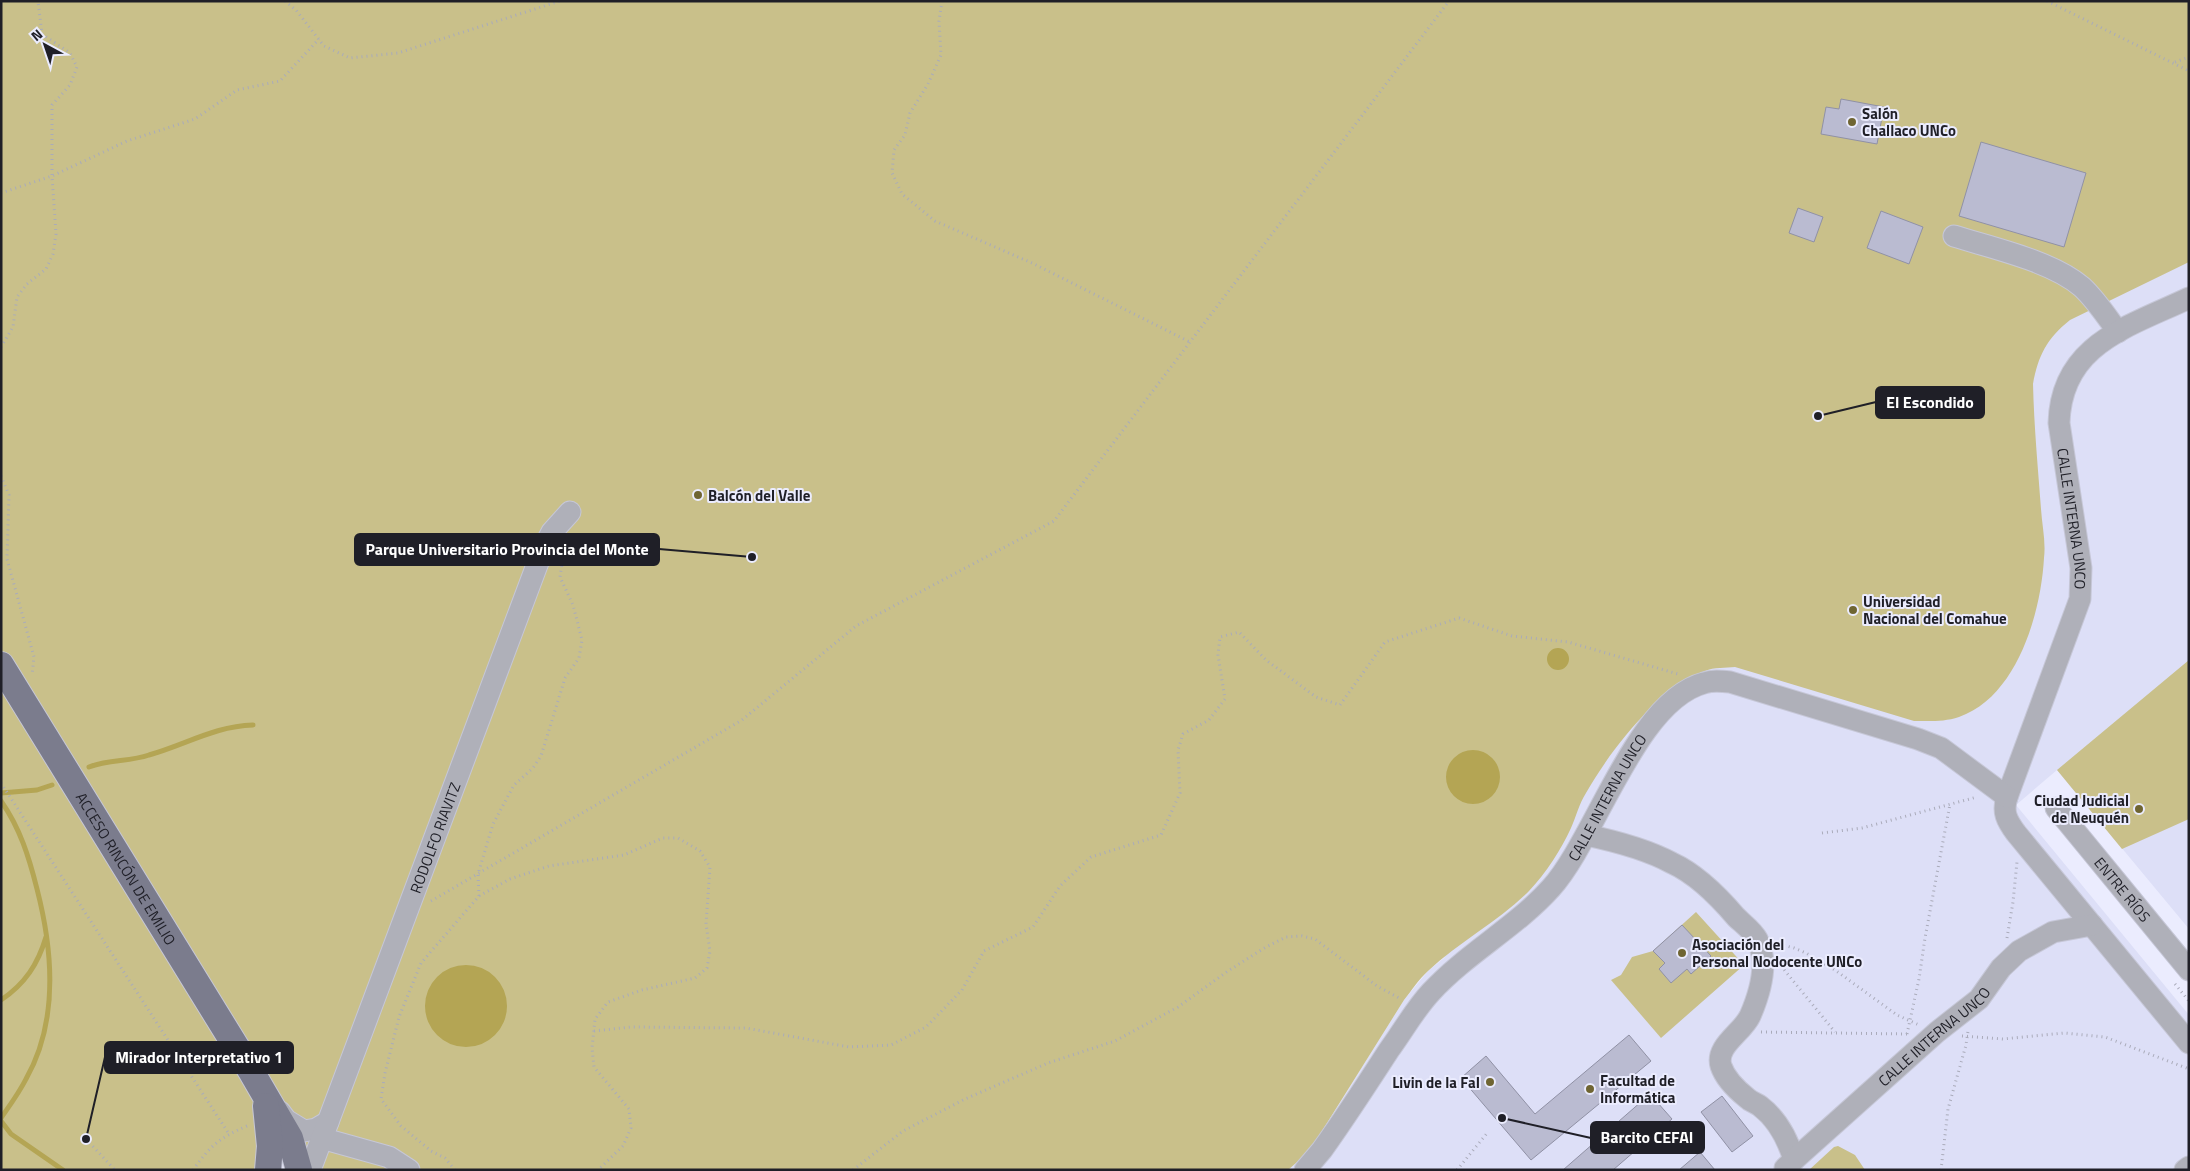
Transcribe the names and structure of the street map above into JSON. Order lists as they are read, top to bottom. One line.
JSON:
{"streets":{"main road":["ACCESO RINCÓN DE EMILIO"],"street":["CALLE INTERNA UNCO","RODOLFO RIAVITZ","ENTRE RÍOS"]},"places":["Salón Challaco UNCo","El Escondido","Balcón del Valle","Parque Universitario Provincia del Monte","Universidad Nacional del Comahue","Ciudad Judicial de Neuquén","Asociación del Personal Nodocente UNCo","Livin de la FaI","Facultad de Informática","Barcito CEFAI","Mirador Interpretativo 1"],"north":"top left"}
